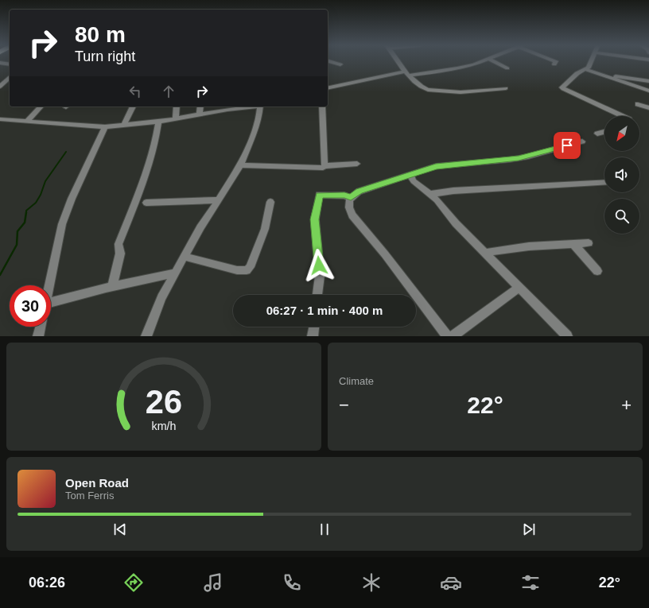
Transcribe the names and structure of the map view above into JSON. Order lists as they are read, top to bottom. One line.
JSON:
{"north":"bottom left","page":{"turn":["80 m","Turn right"],"limit":"30","trip":"06:27 · 1 min · 400 m","tile":"Climate","heat":["−","22°","+"],"song":["Open Road","Tom Ferris"],"tabs":["06:26","22°"],"gauge":["26","km/h"]}}
